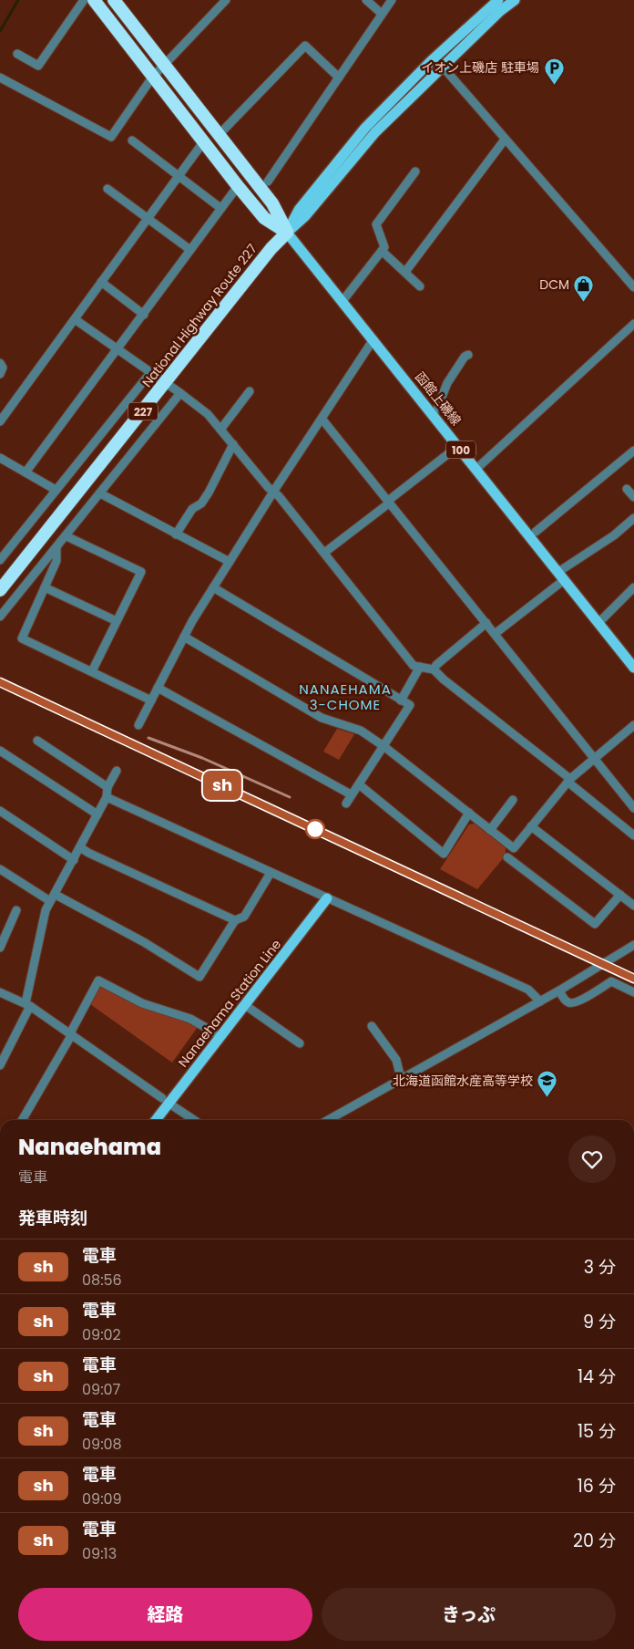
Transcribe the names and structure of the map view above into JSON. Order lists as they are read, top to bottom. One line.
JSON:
{"streets":{"highway":["National Highway Route 227","227"],"main road":["函館上磯線","100","Nanaehama Station Line"]},"crossings":[["National Highway Route 227","函館上磯線"]],"districts":["NANAEHAMA 3-CHOME"],"places":{"parking":["イオン上磯店 駐車場"],"shop":["DCM"],"school or university":["北海道函館水産高等学校"]},"page":{"on_map":"sh","heading":[["Nanaehama","電車"],"発車時刻"],"list":[{"mark":"sh","name":"電車","note":"08:56","value":"3 分"},{"mark":"sh","name":"電車","note":"09:02","value":"9 分"},{"mark":"sh","name":"電車","note":"09:07","value":"14 分"},{"mark":"sh","name":"電車","note":"09:08","value":"15 分"},{"mark":"sh","name":"電車","note":"09:09","value":"16 分"},{"mark":"sh","name":"電車","note":"09:13","value":"20 分"}],"buttons":["経路","きっぷ"]}}
